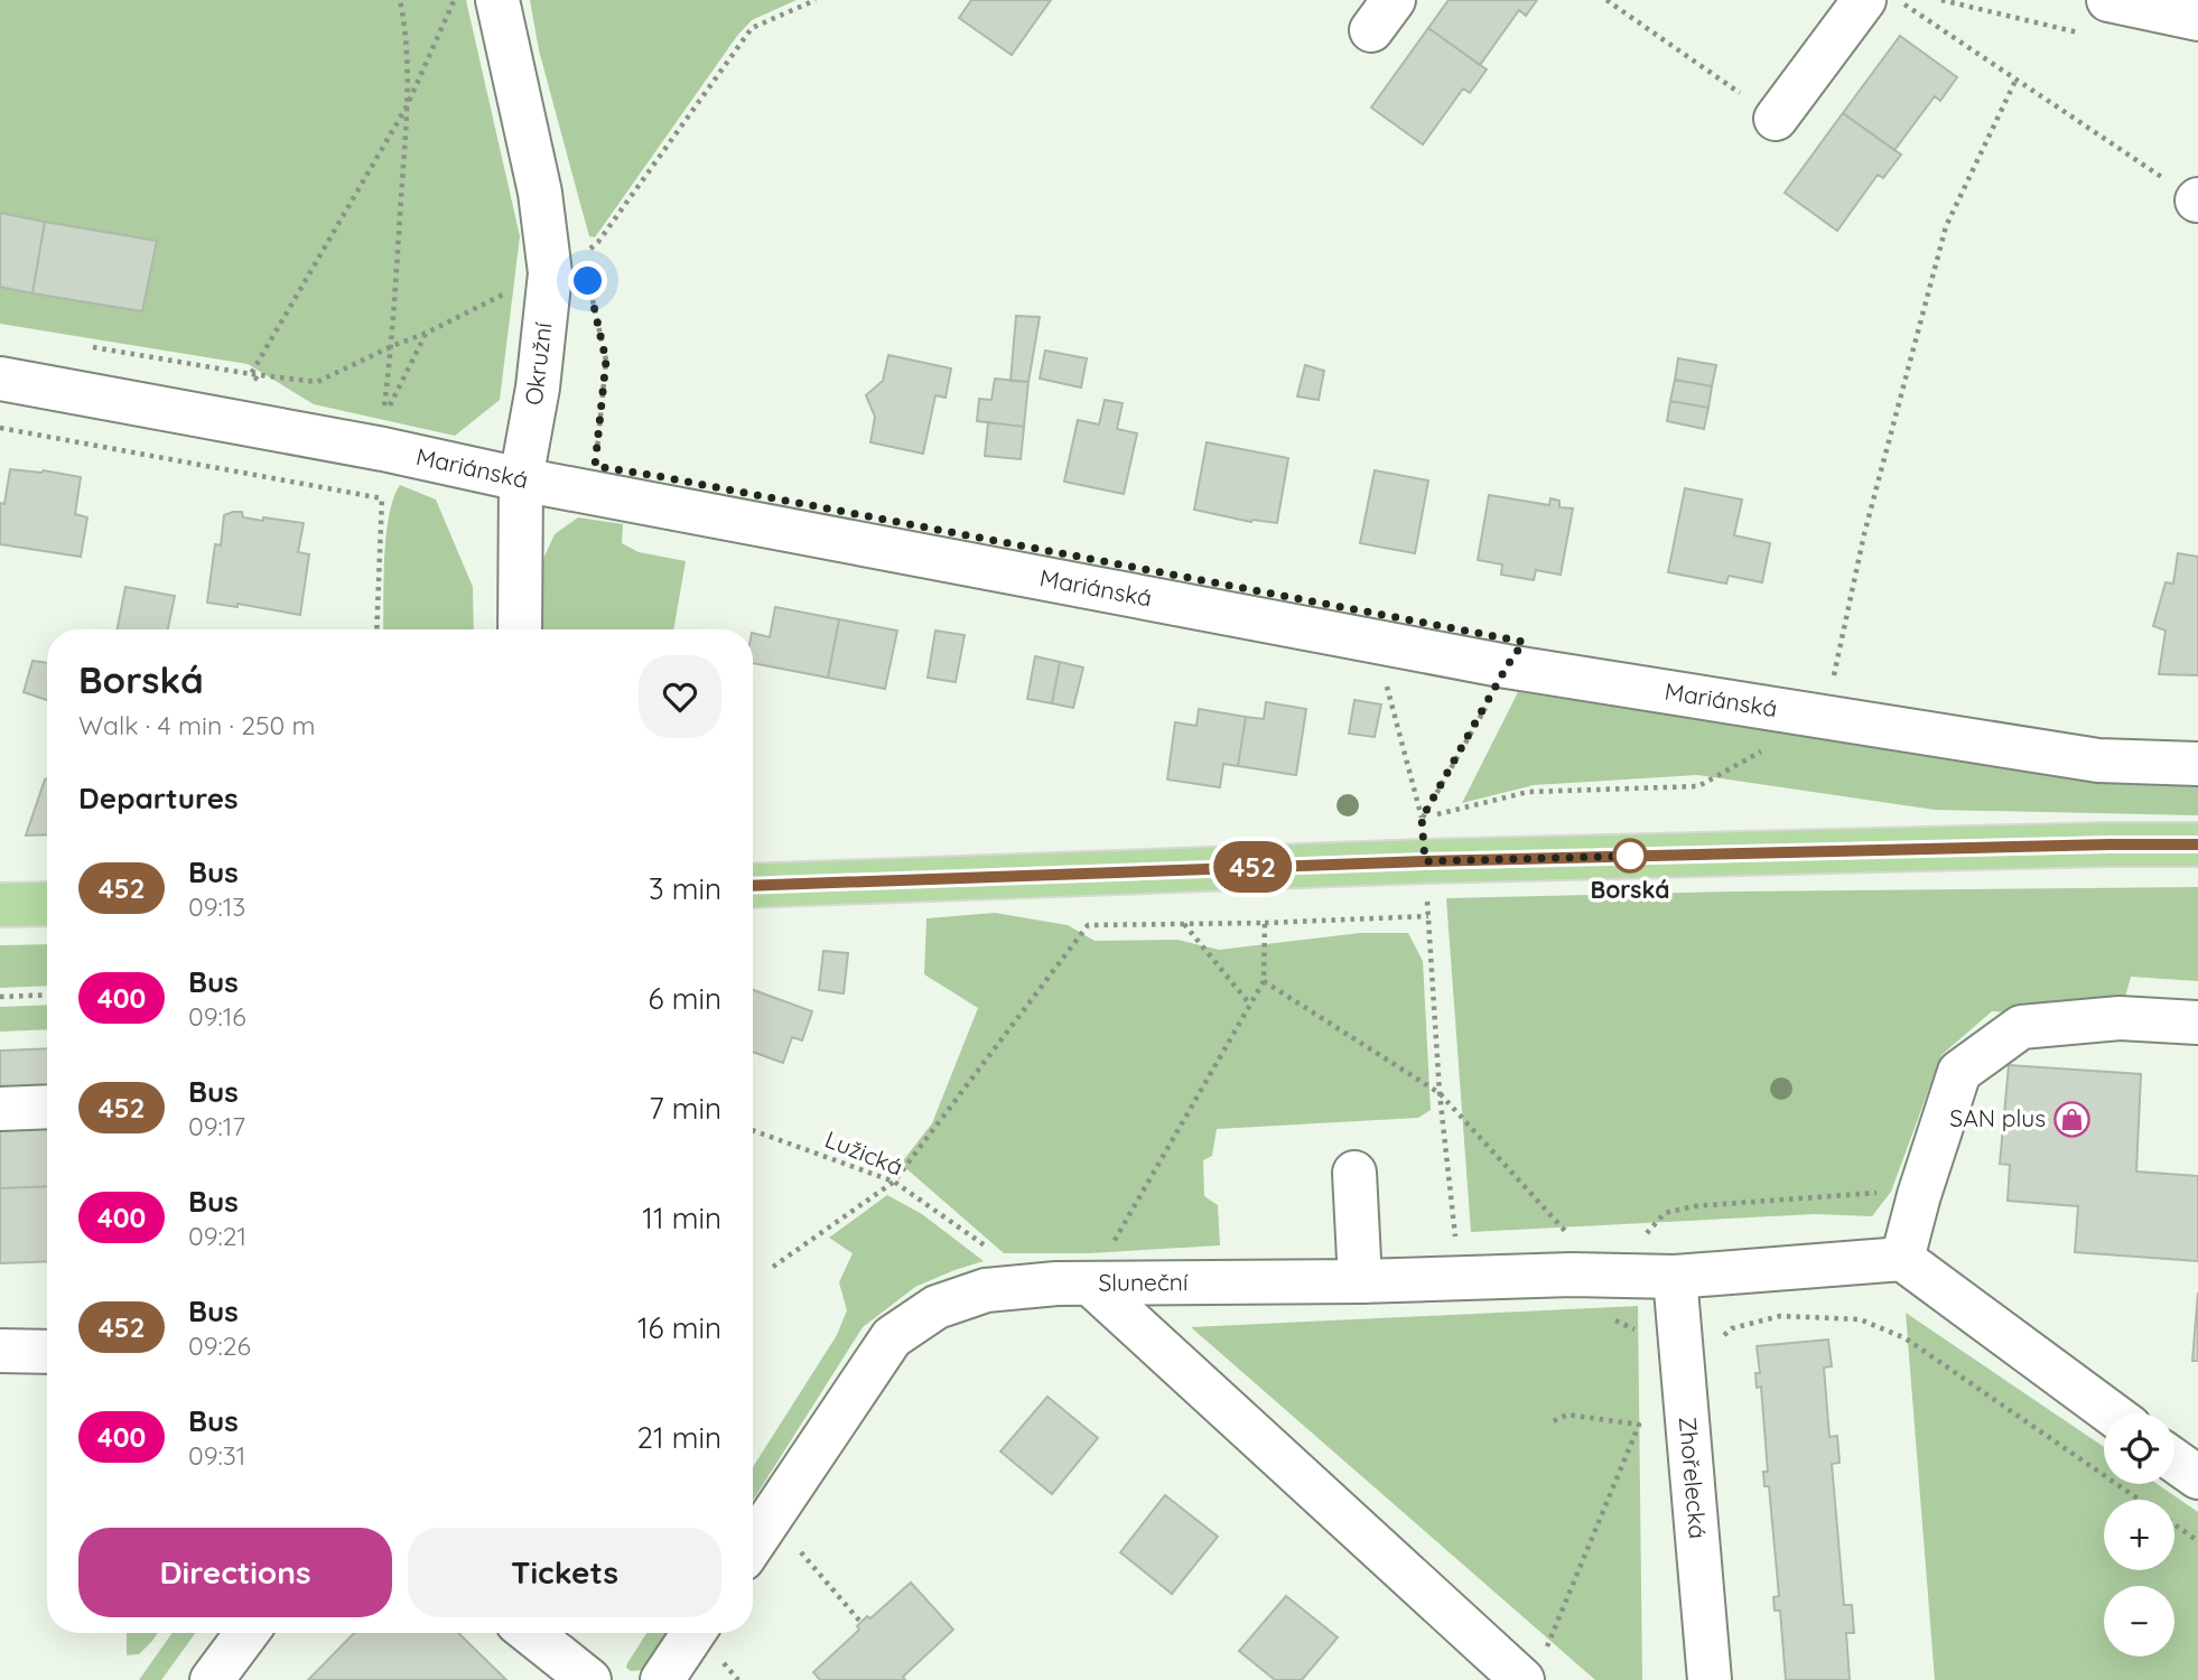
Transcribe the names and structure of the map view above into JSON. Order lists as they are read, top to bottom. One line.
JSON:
{"streets":{"street":["Okružní","Mariánská","Sluneční","Zhořelecká"],"path":["Lužická"]},"crossings":[["Okružní","Mariánská"],["Sluneční","Zhořelecká"]],"places":{"other":["Borská"],"shop":["SAN plus"]},"lines":["bus line 452"],"page":{"on_map":"452","heading":[["Borská","Walk · 4 min · 250 m"],"Departures"],"list":[{"mark":"452","name":"Bus","note":"09:13","value":"3 min"},{"mark":"400","name":"Bus","note":"09:16","value":"6 min"},{"mark":"452","name":"Bus","note":"09:17","value":"7 min"},{"mark":"400","name":"Bus","note":"09:21","value":"11 min"},{"mark":"452","name":"Bus","note":"09:26","value":"16 min"},{"mark":"400","name":"Bus","note":"09:31","value":"21 min"}],"map_buttons":["+","−"],"buttons":["Directions","Tickets"]}}
